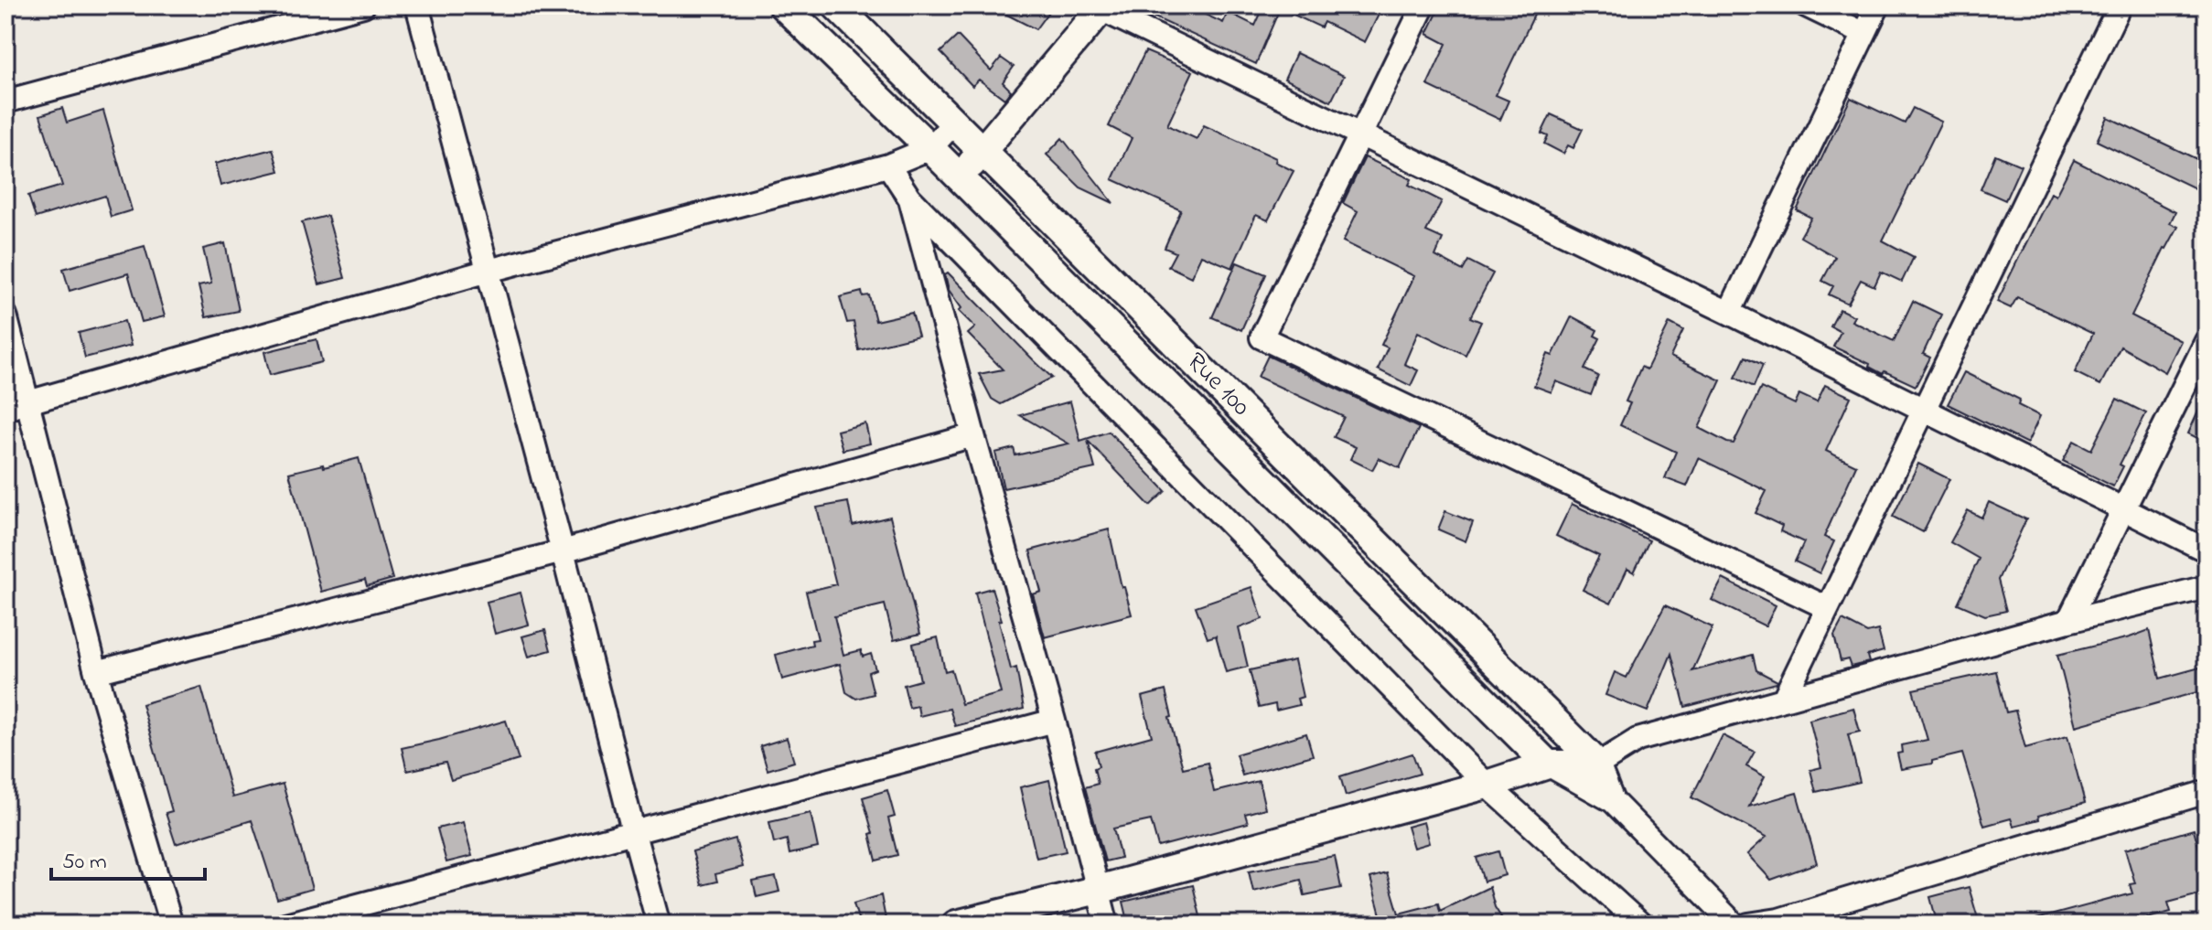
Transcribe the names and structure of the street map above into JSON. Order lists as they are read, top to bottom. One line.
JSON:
{"streets":{"street":["Rue 100"]},"scale_bar":"50 m"}
